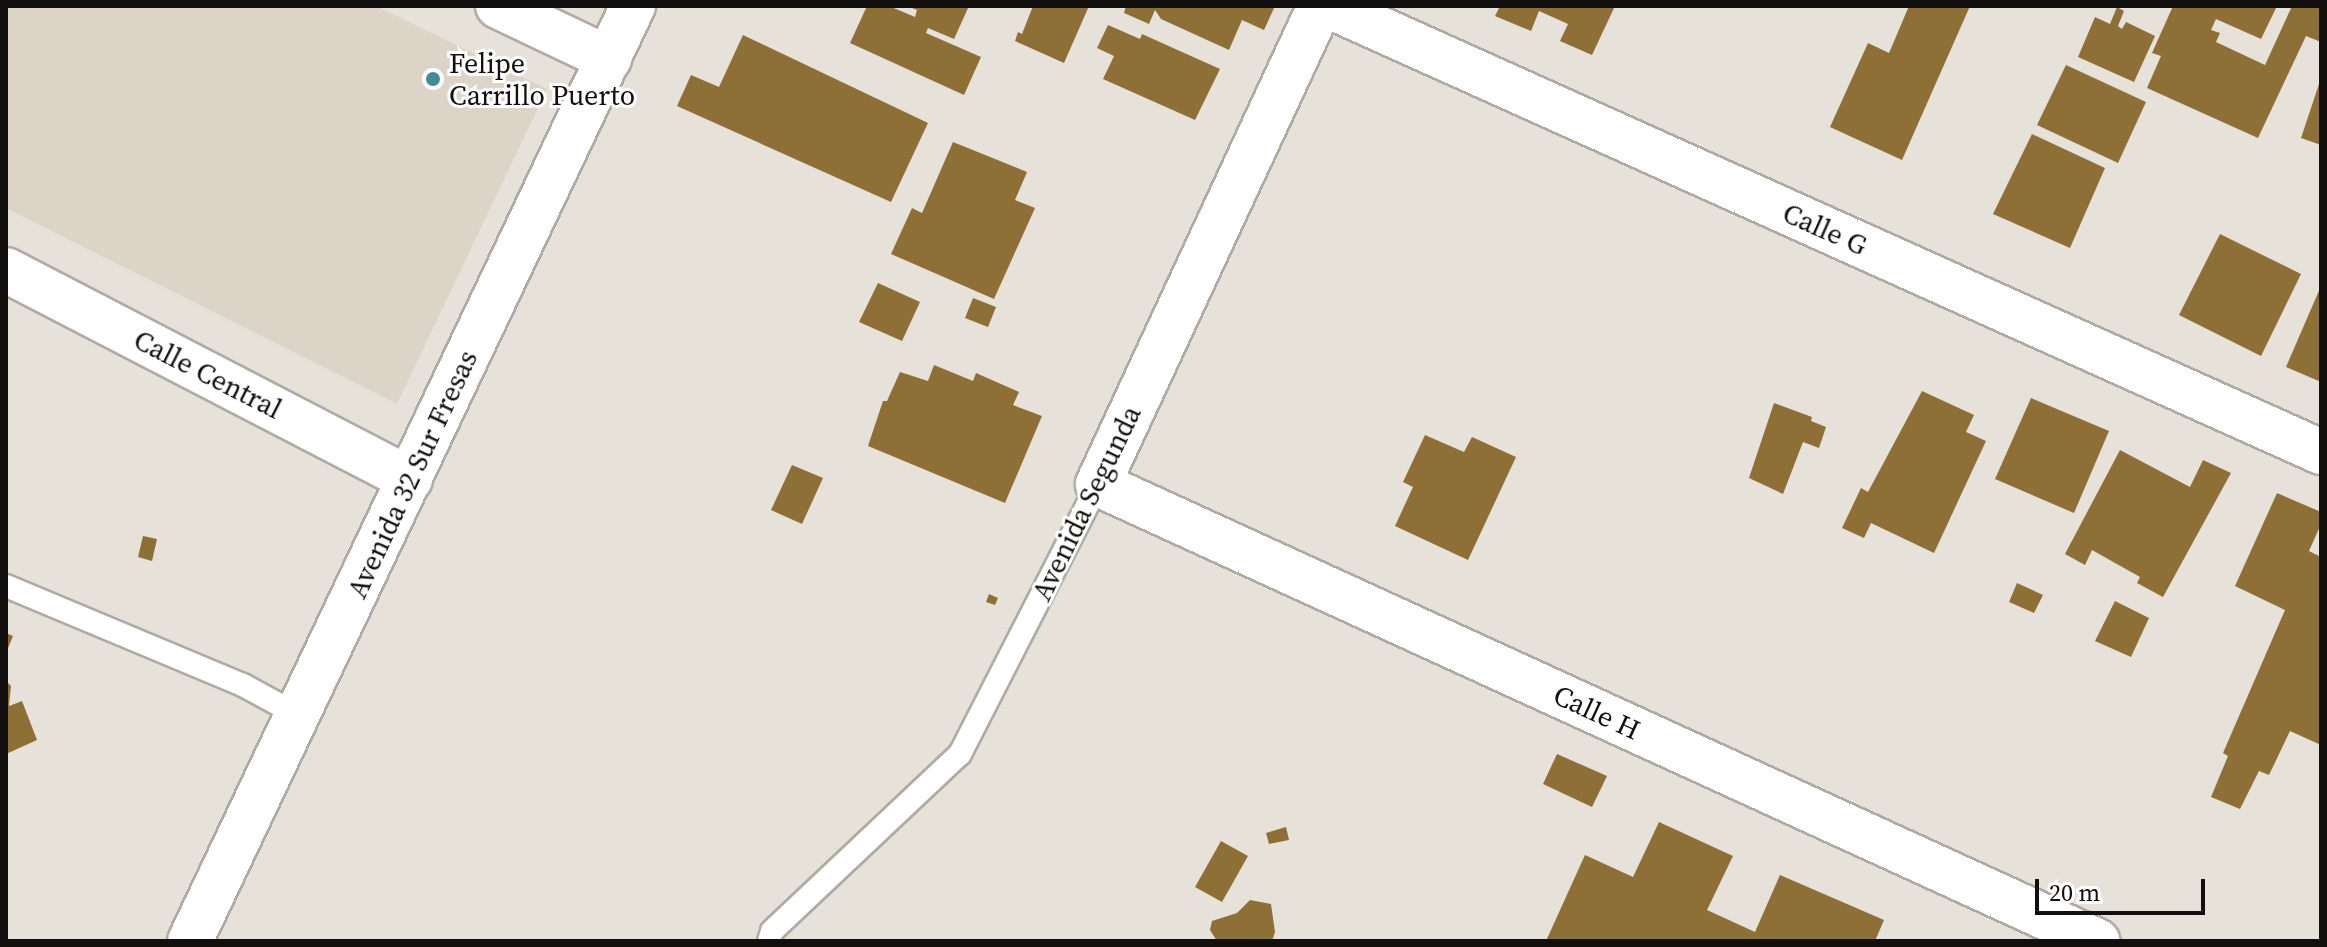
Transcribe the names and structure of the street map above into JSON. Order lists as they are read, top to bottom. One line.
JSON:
{"streets":{"street":["Calle G","Calle Central","Avenida 32 Sur Fresas","Avenida Segunda","Calle H"]},"crossings":[["Calle Central","Avenida 32 Sur Fresas"],["Avenida Segunda","Calle H"]],"places":["Felipe Carrillo Puerto"],"scale_bar":"20 m"}
